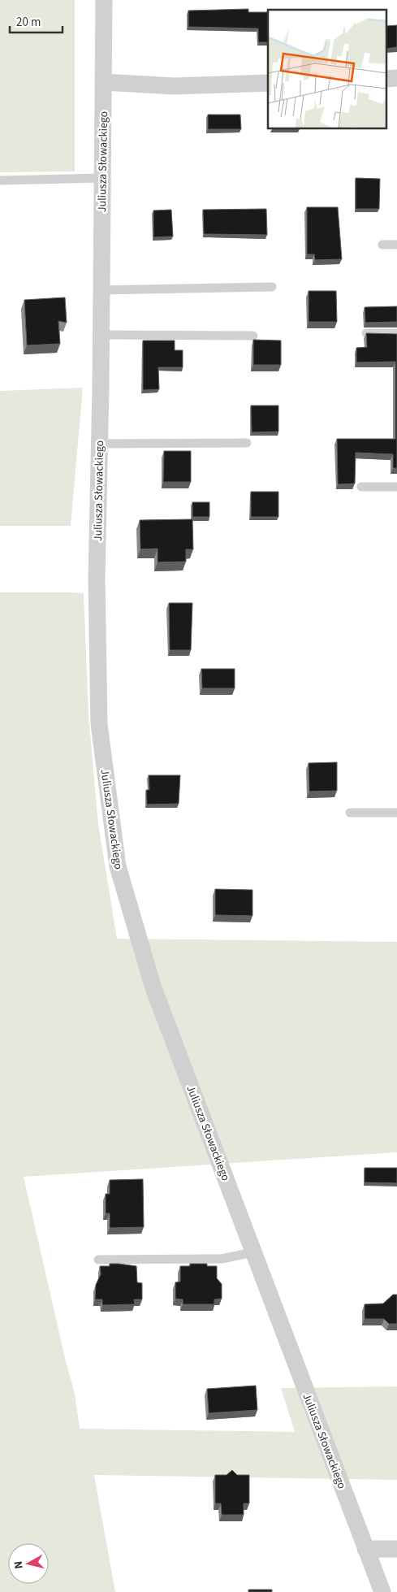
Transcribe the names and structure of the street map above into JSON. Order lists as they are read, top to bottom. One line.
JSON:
{"streets":{"street":["Juliusza Słowackiego"]},"scale_bar":"20 m","north":"left"}
